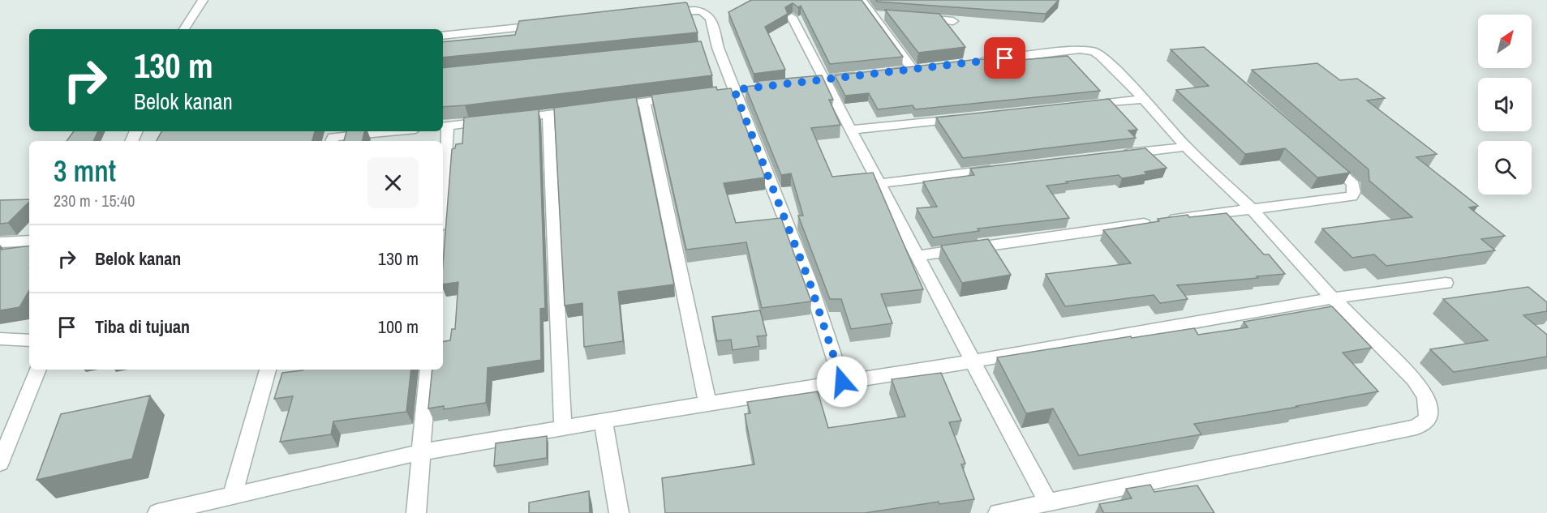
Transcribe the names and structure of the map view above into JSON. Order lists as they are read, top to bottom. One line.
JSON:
{"north":"top right","page":{"turn":["130 m","Belok kanan"],"heading":["3 mnt","230 m · 15:40"],"list":[{"name":"Belok kanan","value":"130 m"},{"name":"Tiba di tujuan","value":"100 m"}]}}
